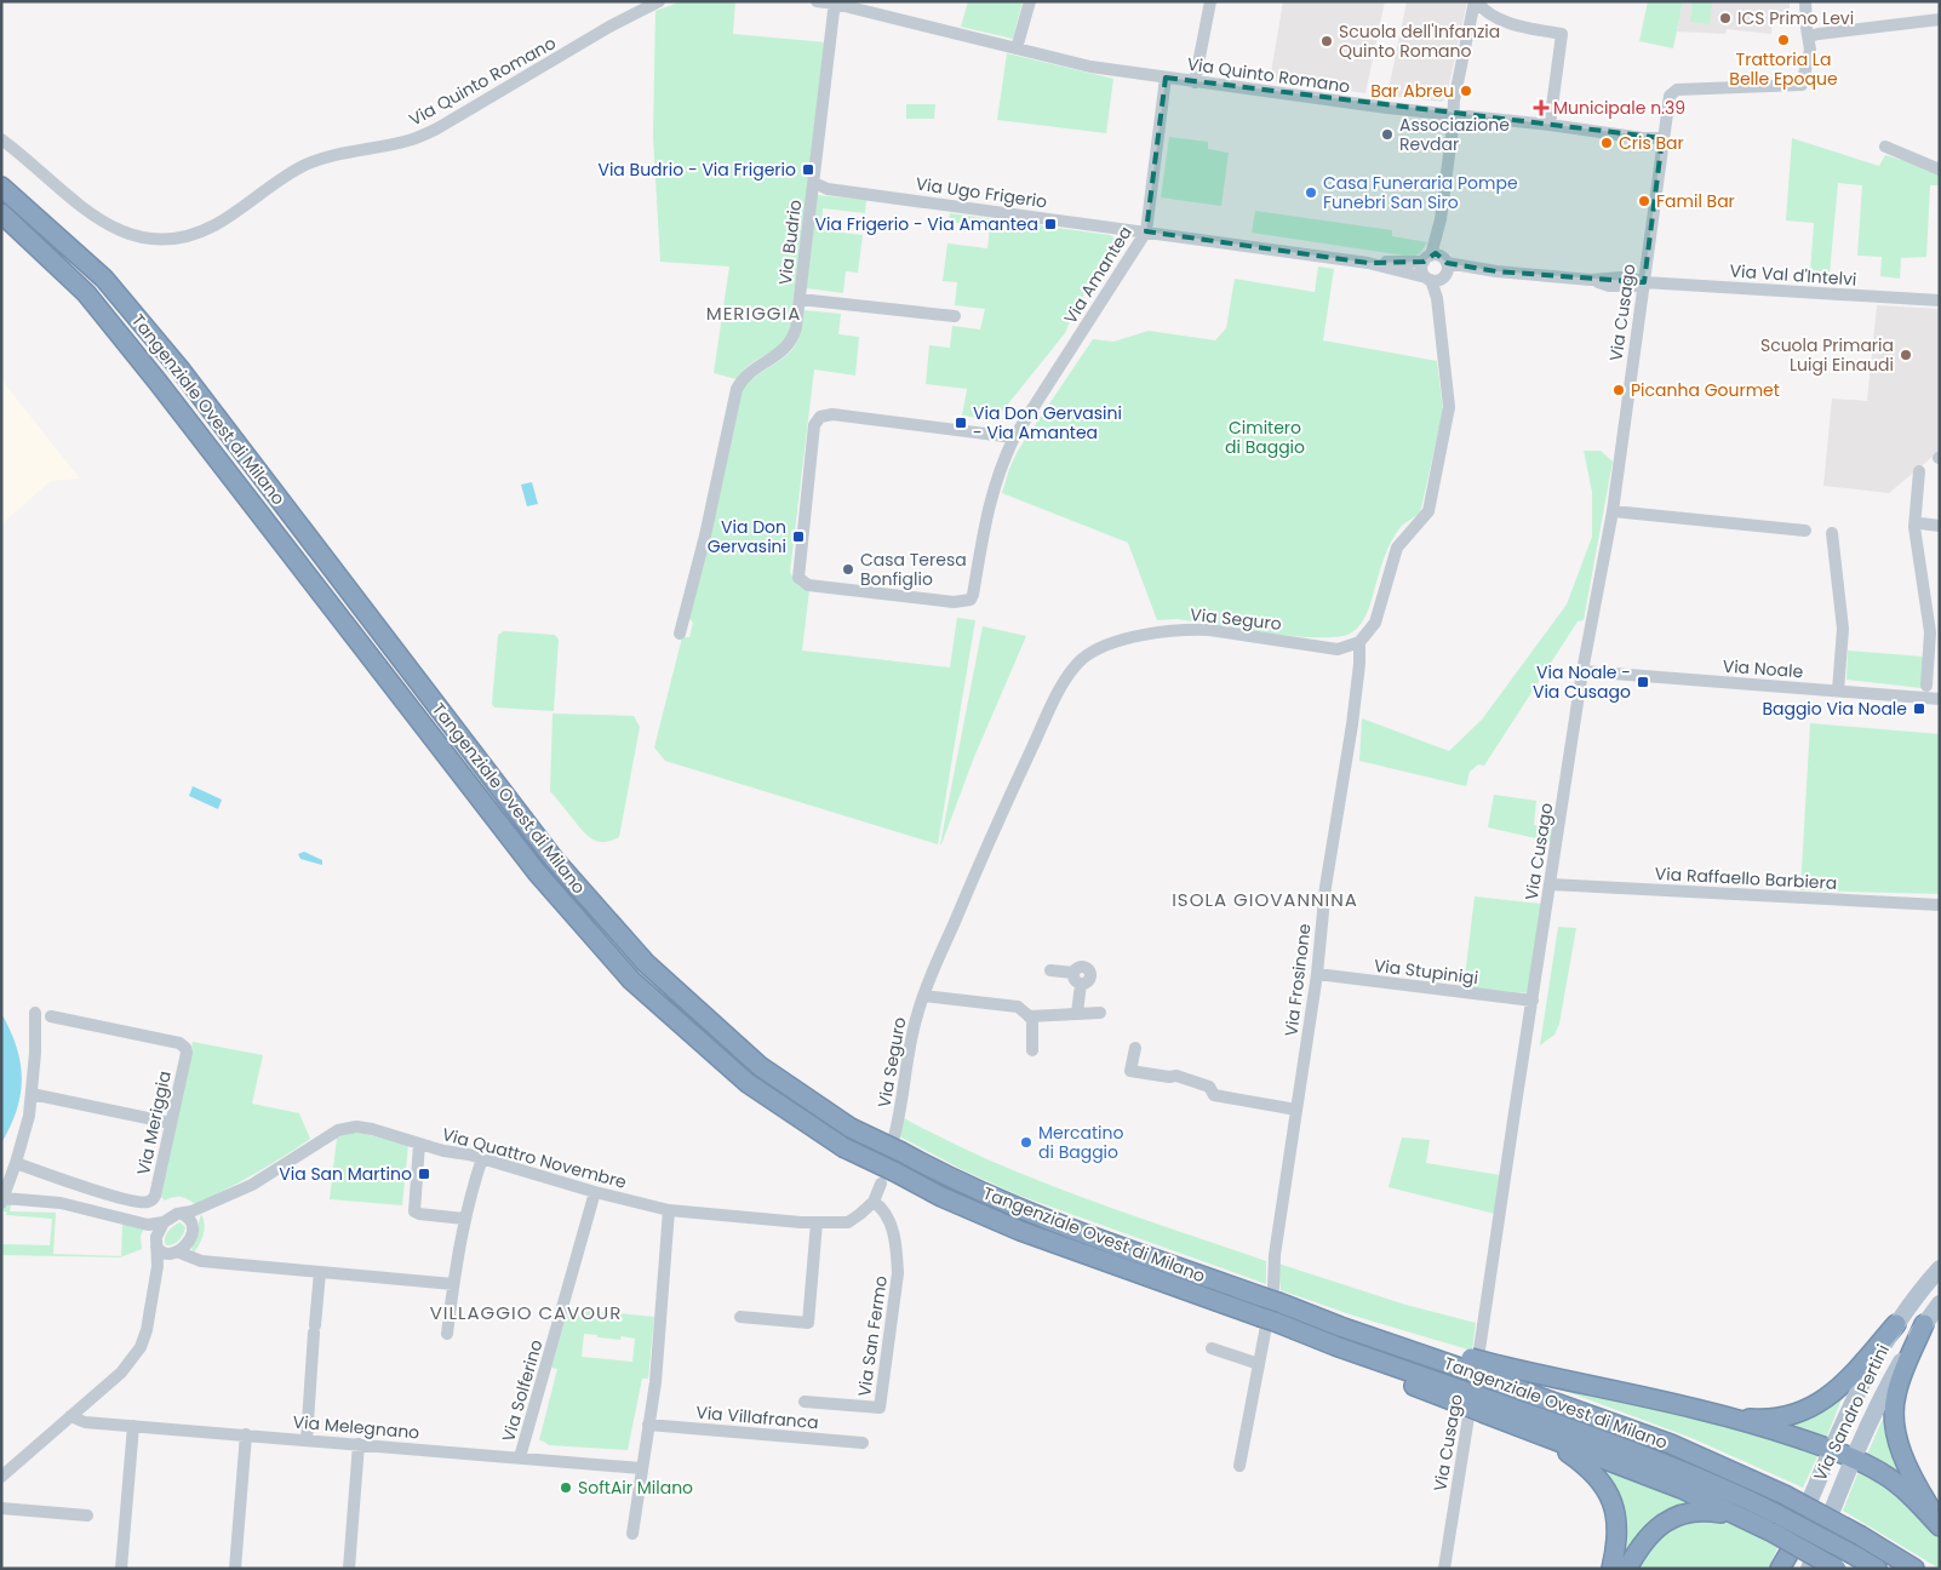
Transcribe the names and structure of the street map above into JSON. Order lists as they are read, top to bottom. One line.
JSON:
{"streets":{"highway":["Tangenziale Ovest di Milano"],"main road":["Via Sandro Pertini"],"street":["Via Quinto Romano","Via Ugo Frigerio","Via Budrio","Via Amantea","Via Val d'Intelvi","Via Cusago","Via Seguro","Via Noale","Via Raffaello Barbiera","Via Stupinigi","Via Frosinone","Via Meriggia","Via Quattro Novembre","Via San Fermo","Via Solferino","Via Villafranca","Via Melegnano"]},"crossings":[["Via Quinto Romano","Via Budrio"],["Via Quinto Romano","Via Amantea"],["Via Quinto Romano","Via Cusago"],["Via Ugo Frigerio","Via Budrio"],["Via Ugo Frigerio","Via Amantea"],["Via Val d'Intelvi","Via Cusago"],["Via Cusago","Via Noale"],["Via Cusago","Via Raffaello Barbiera"],["Via Cusago","Via Stupinigi"],["Tangenziale Ovest di Milano","Via Seguro"],["Tangenziale Ovest di Milano","Via Frosinone"],["Via Seguro","Via Frosinone"],["Via Stupinigi","Via Frosinone"],["Via Quattro Novembre","Via San Fermo"],["Via Quattro Novembre","Via Solferino"],["Via Solferino","Via Melegnano"]],"districts":["MERIGGIA","ISOLA GIOVANNINA","VILLAGGIO CAVOUR"],"parks":["Cimitero di Baggio"],"places":{"other":["ICS Primo Levi","Trattoria La Belle Epoque","Scuola dell'Infanzia Quinto Romano","Bar Abreu","Associazione Revdar","Cris Bar","Casa Funeraria Pompe Funebri San Siro","Famil Bar","Scuola Primaria Luigi Einaudi","Picanha Gourmet","Casa Teresa Bonfiglio","Mercatino di Baggio","SoftAir Milano"],"health":["Municipale n.39"],"transit":["Via Budrio - Via Frigerio","Via Frigerio - Via Amantea","Via Don Gervasini - Via Amantea","Via Don Gervasini","Via Noale - Via Cusago","Baggio Via Noale","Via San Martino"]}}
